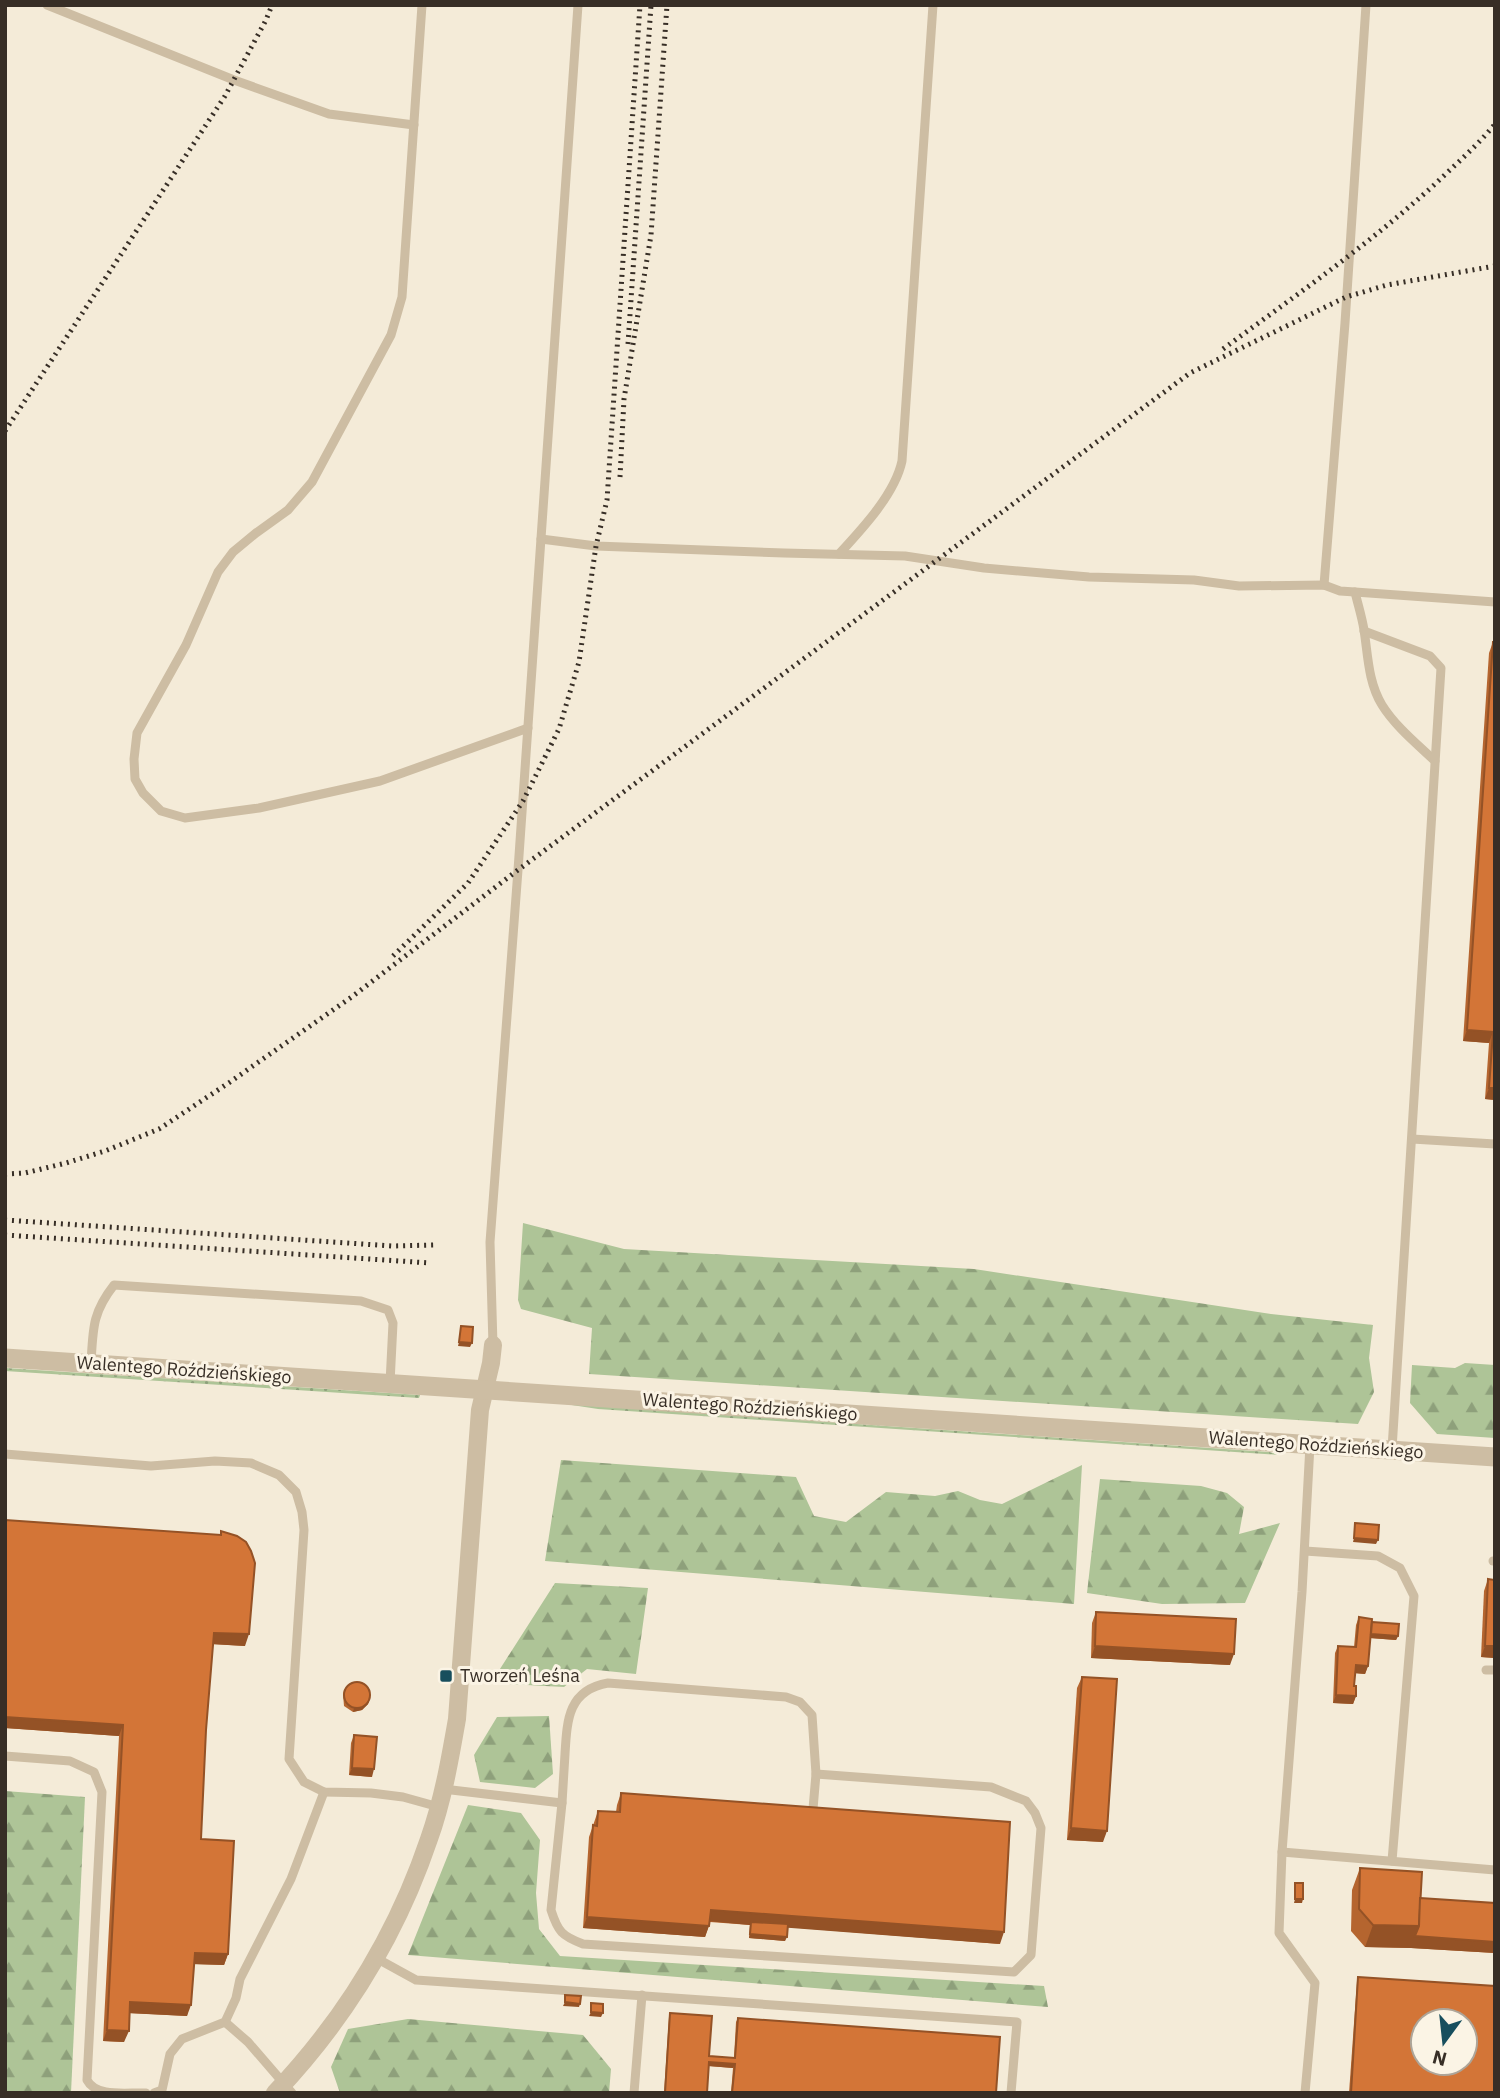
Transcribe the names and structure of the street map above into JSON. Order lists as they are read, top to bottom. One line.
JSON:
{"streets":{"street":["Walentego Roździeńskiego"]},"places":{"transit":["Tworzeń Leśna"]},"north":"bottom"}
